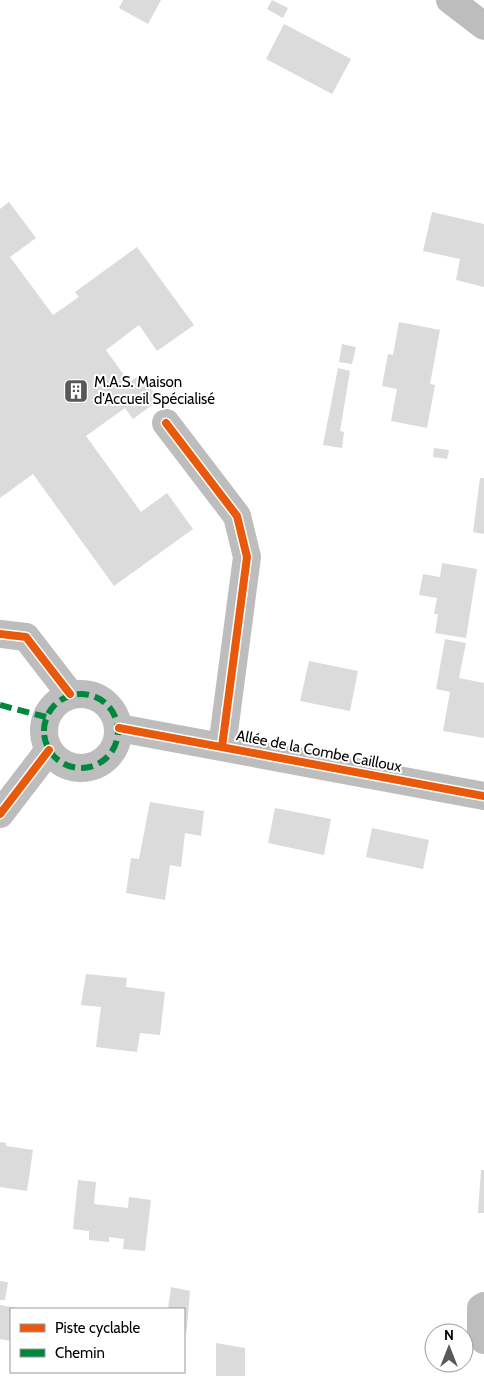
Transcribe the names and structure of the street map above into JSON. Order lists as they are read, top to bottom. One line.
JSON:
{"streets":{"street":["Allée de la Combe Cailloux"]},"places":{"building":["M.A.S. Maison d'Accueil Spécialisé"]},"legend":["Piste cyclable","Chemin"],"north":"top"}
